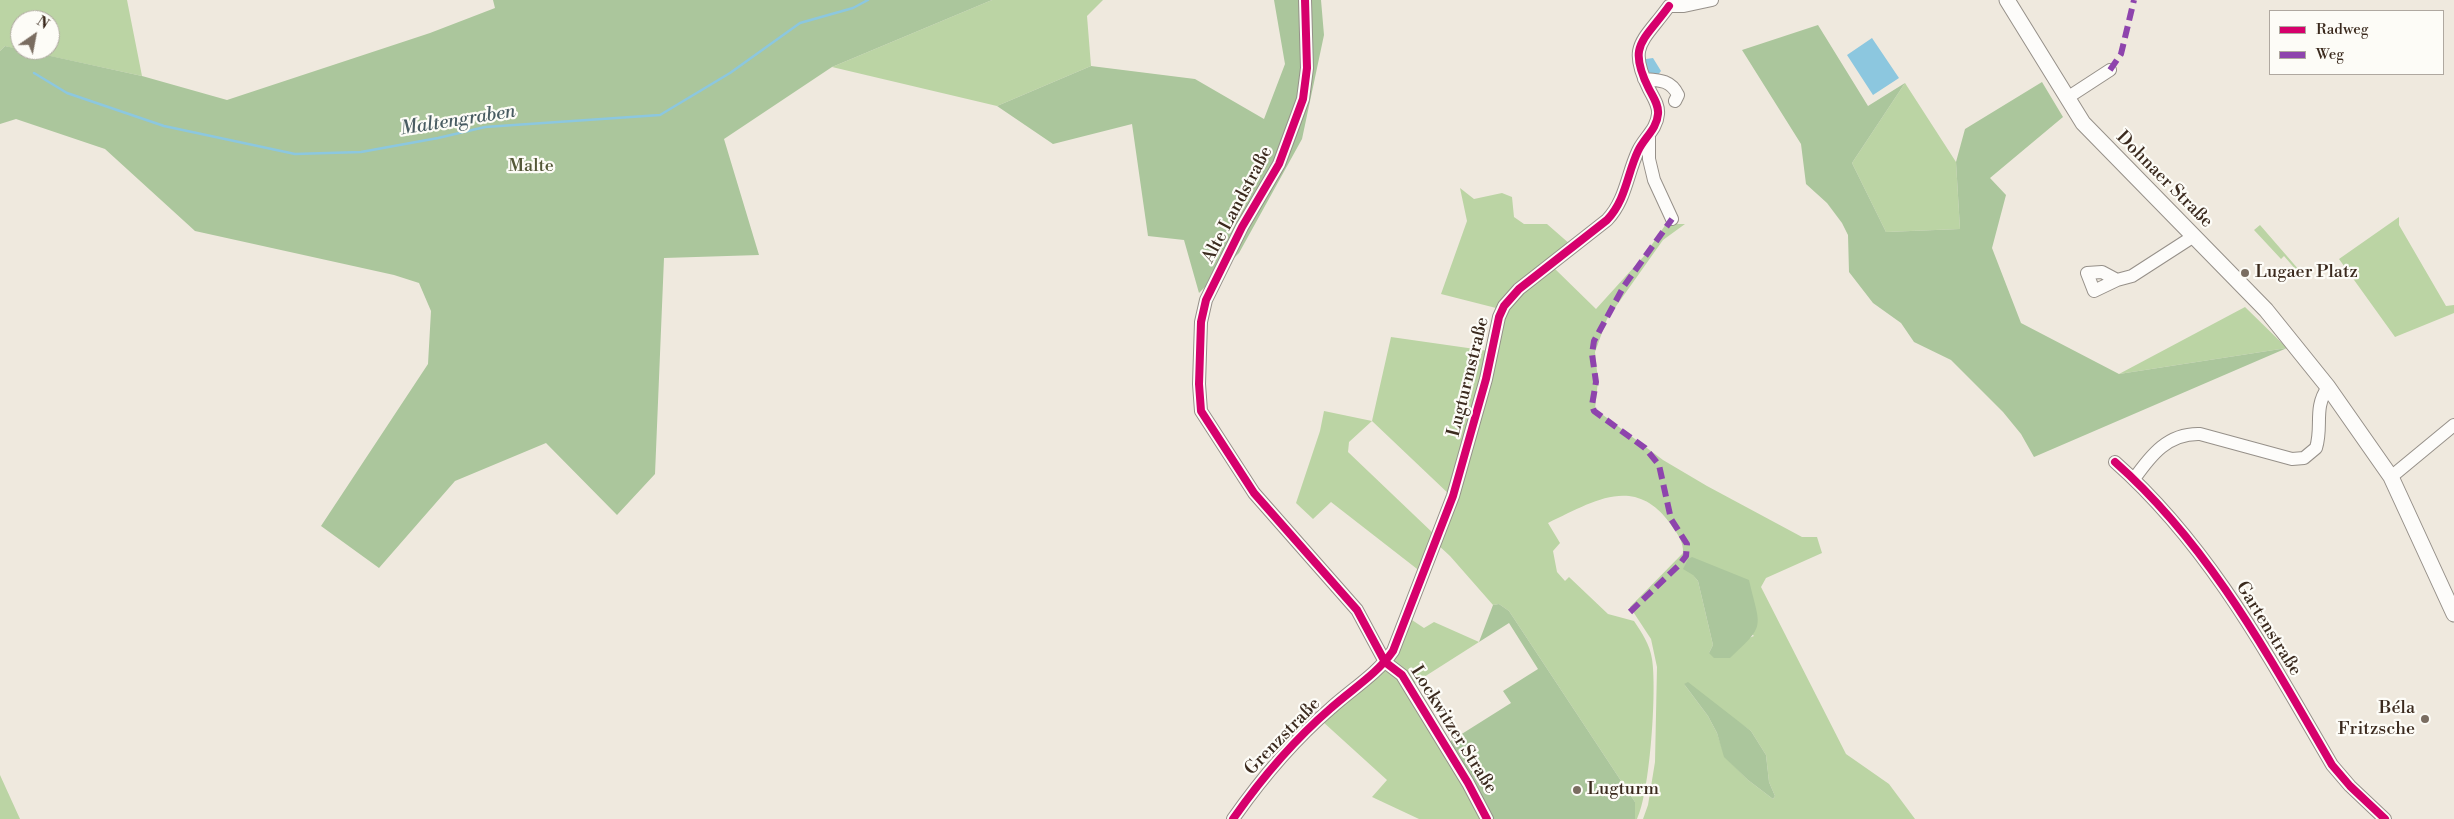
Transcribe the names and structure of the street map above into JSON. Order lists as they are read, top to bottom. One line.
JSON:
{"streets":{"main road":["Dohnaer Straße"],"street":["Alte Landstraße","Lugturmstraße","Gartenstraße","Lockwitzer Straße","Grenzstraße"]},"crossings":[["Alte Landstraße","Lugturmstraße"],["Alte Landstraße","Lockwitzer Straße"],["Alte Landstraße","Grenzstraße"],["Lugturmstraße","Lockwitzer Straße"],["Lugturmstraße","Grenzstraße"],["Lockwitzer Straße","Grenzstraße"]],"water":["Maltengraben"],"parks":["Malte"],"places":["Lugaer Platz","Béla Fritzsche","Lugturm"],"legend":["Radweg","Weg"],"north":"top right"}
